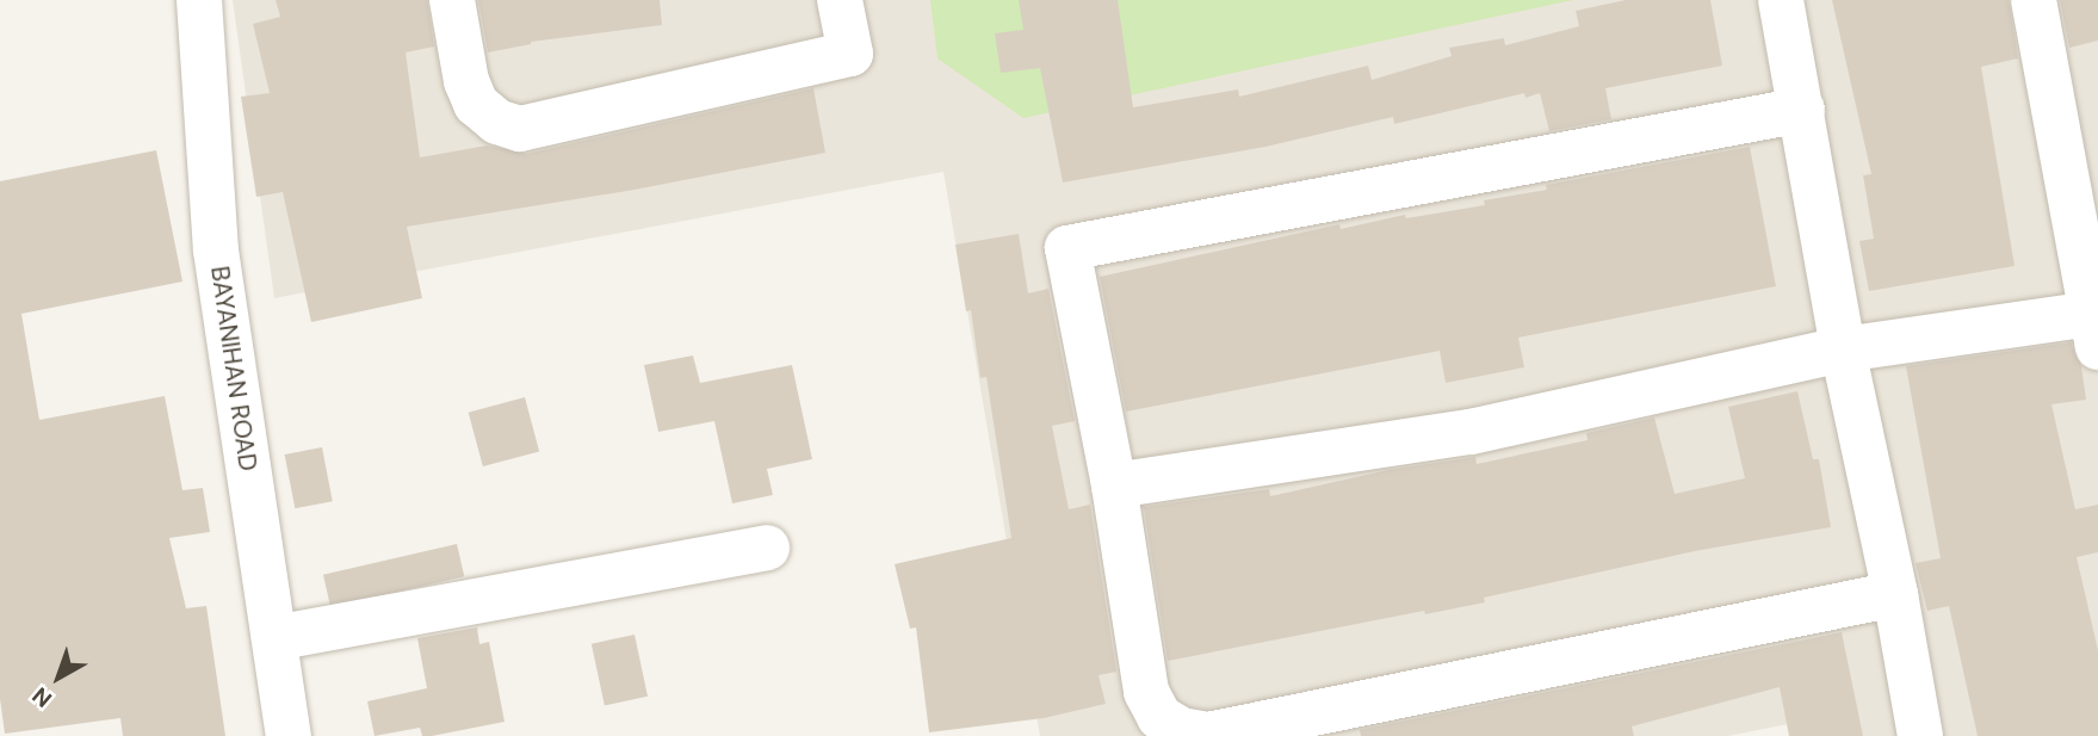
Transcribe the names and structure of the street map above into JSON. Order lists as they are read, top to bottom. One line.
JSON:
{"streets":{"street":["BAYANIHAN ROAD"]},"north":"bottom left"}
